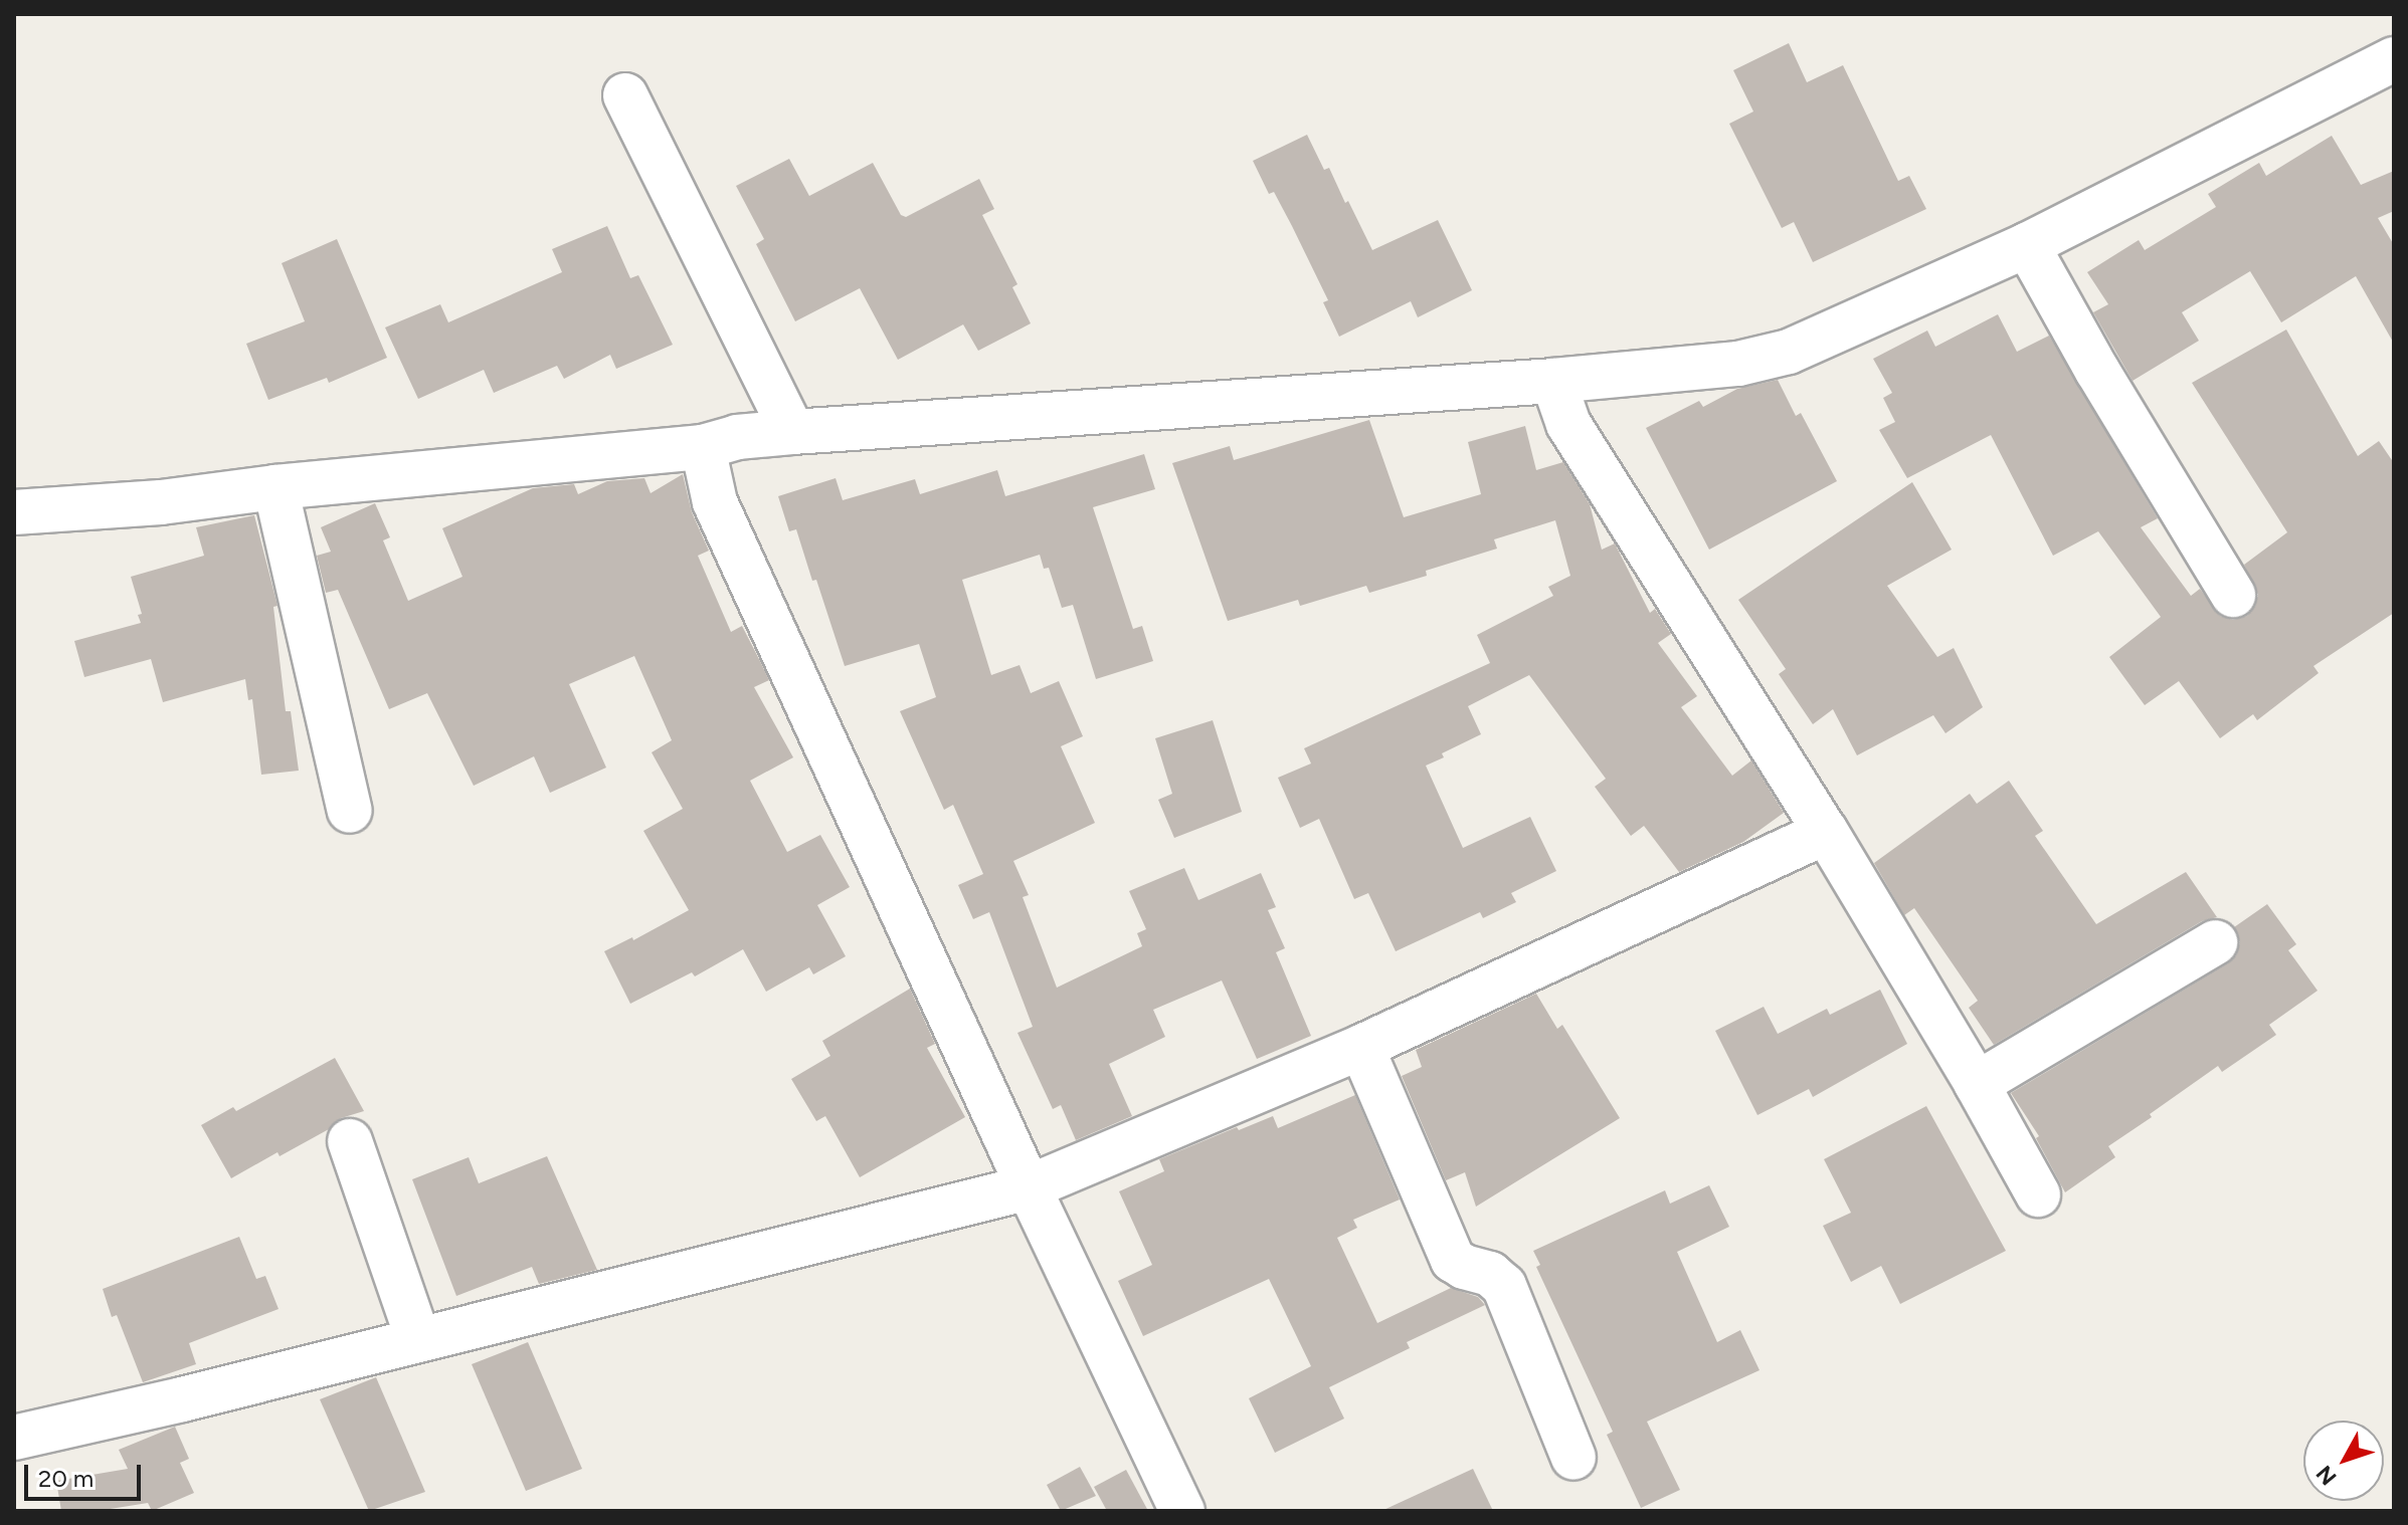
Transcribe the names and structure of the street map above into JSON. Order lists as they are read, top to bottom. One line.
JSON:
{"scale_bar":"20 m","north":"bottom left"}
